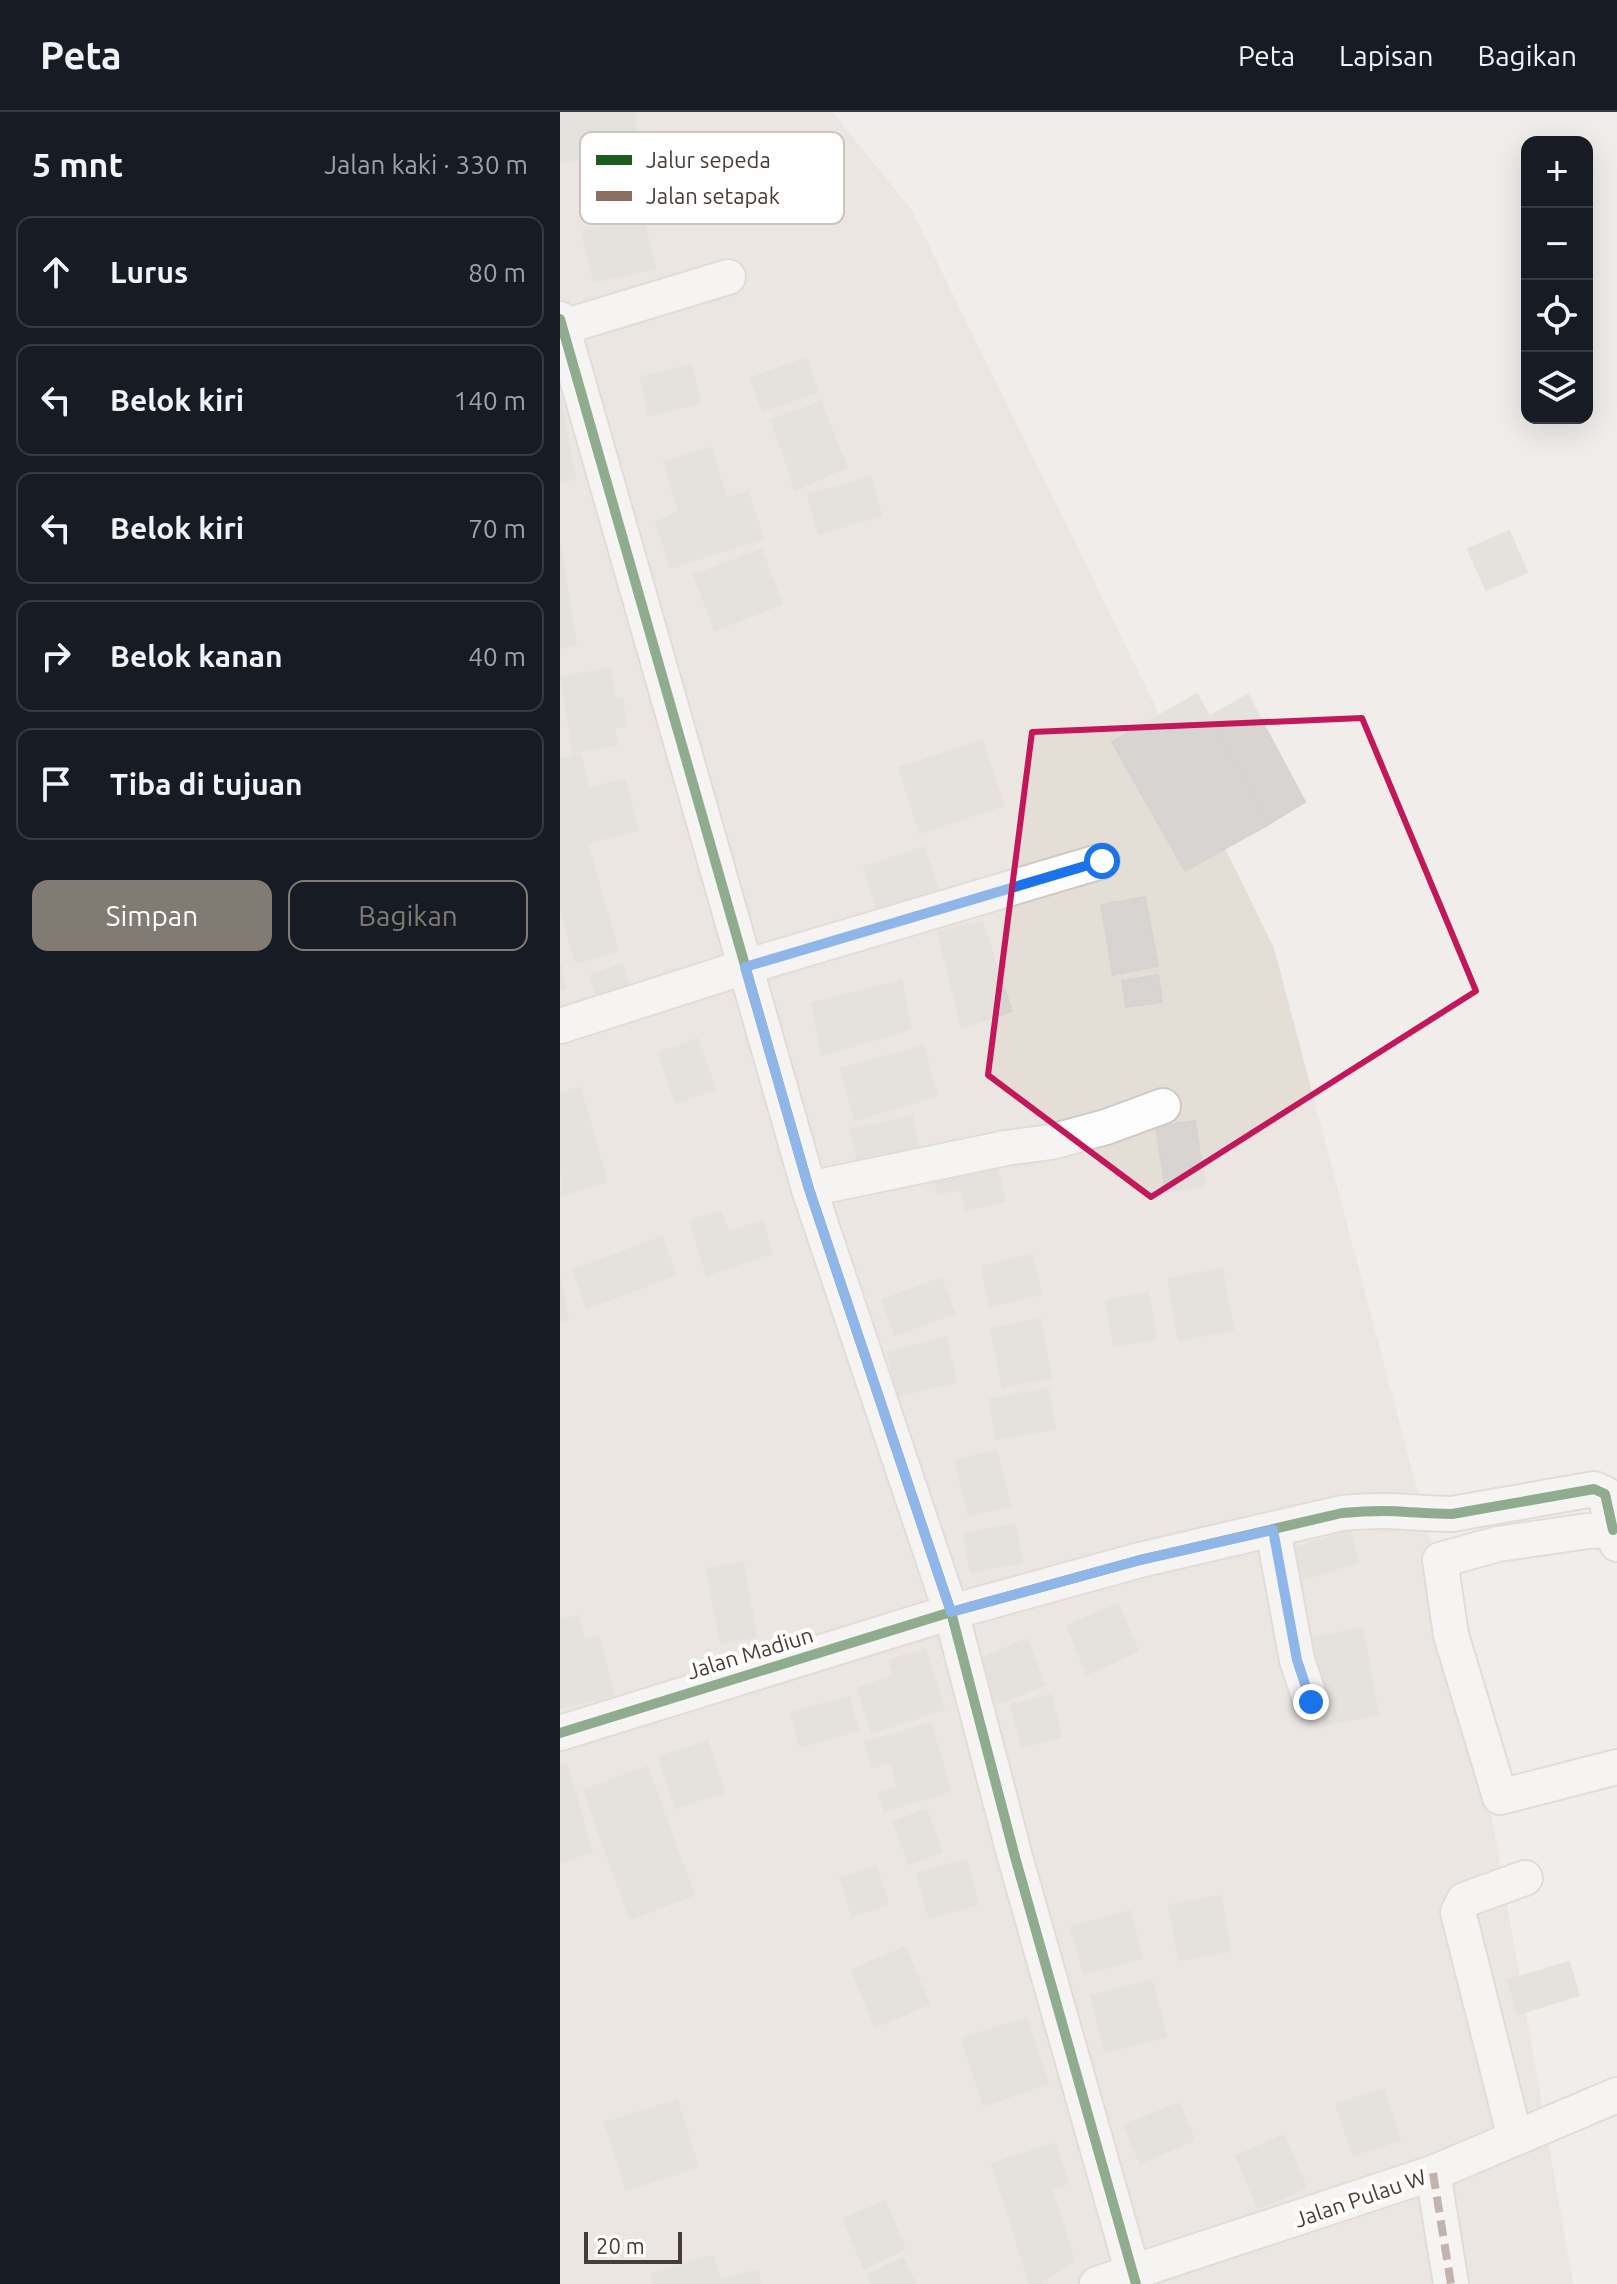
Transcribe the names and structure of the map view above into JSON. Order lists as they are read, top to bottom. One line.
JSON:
{"streets":{"street":["Jalan Madiun","Jalan Pulau W"]},"legend":["Jalur sepeda","Jalan setapak"],"scale_bar":"20 m","page":{"header":"Peta","nav":["Peta","Lapisan","Bagikan"],"heading":["5 mnt","Jalan kaki · 330 m"],"map_buttons":["+","−"],"list":[["Lurus","80 m"],["Belok kiri","140 m"],["Belok kiri","70 m"],["Belok kanan","40 m"],"Tiba di tujuan"],"buttons":["Simpan","Bagikan"],"scale":"20 m"}}
